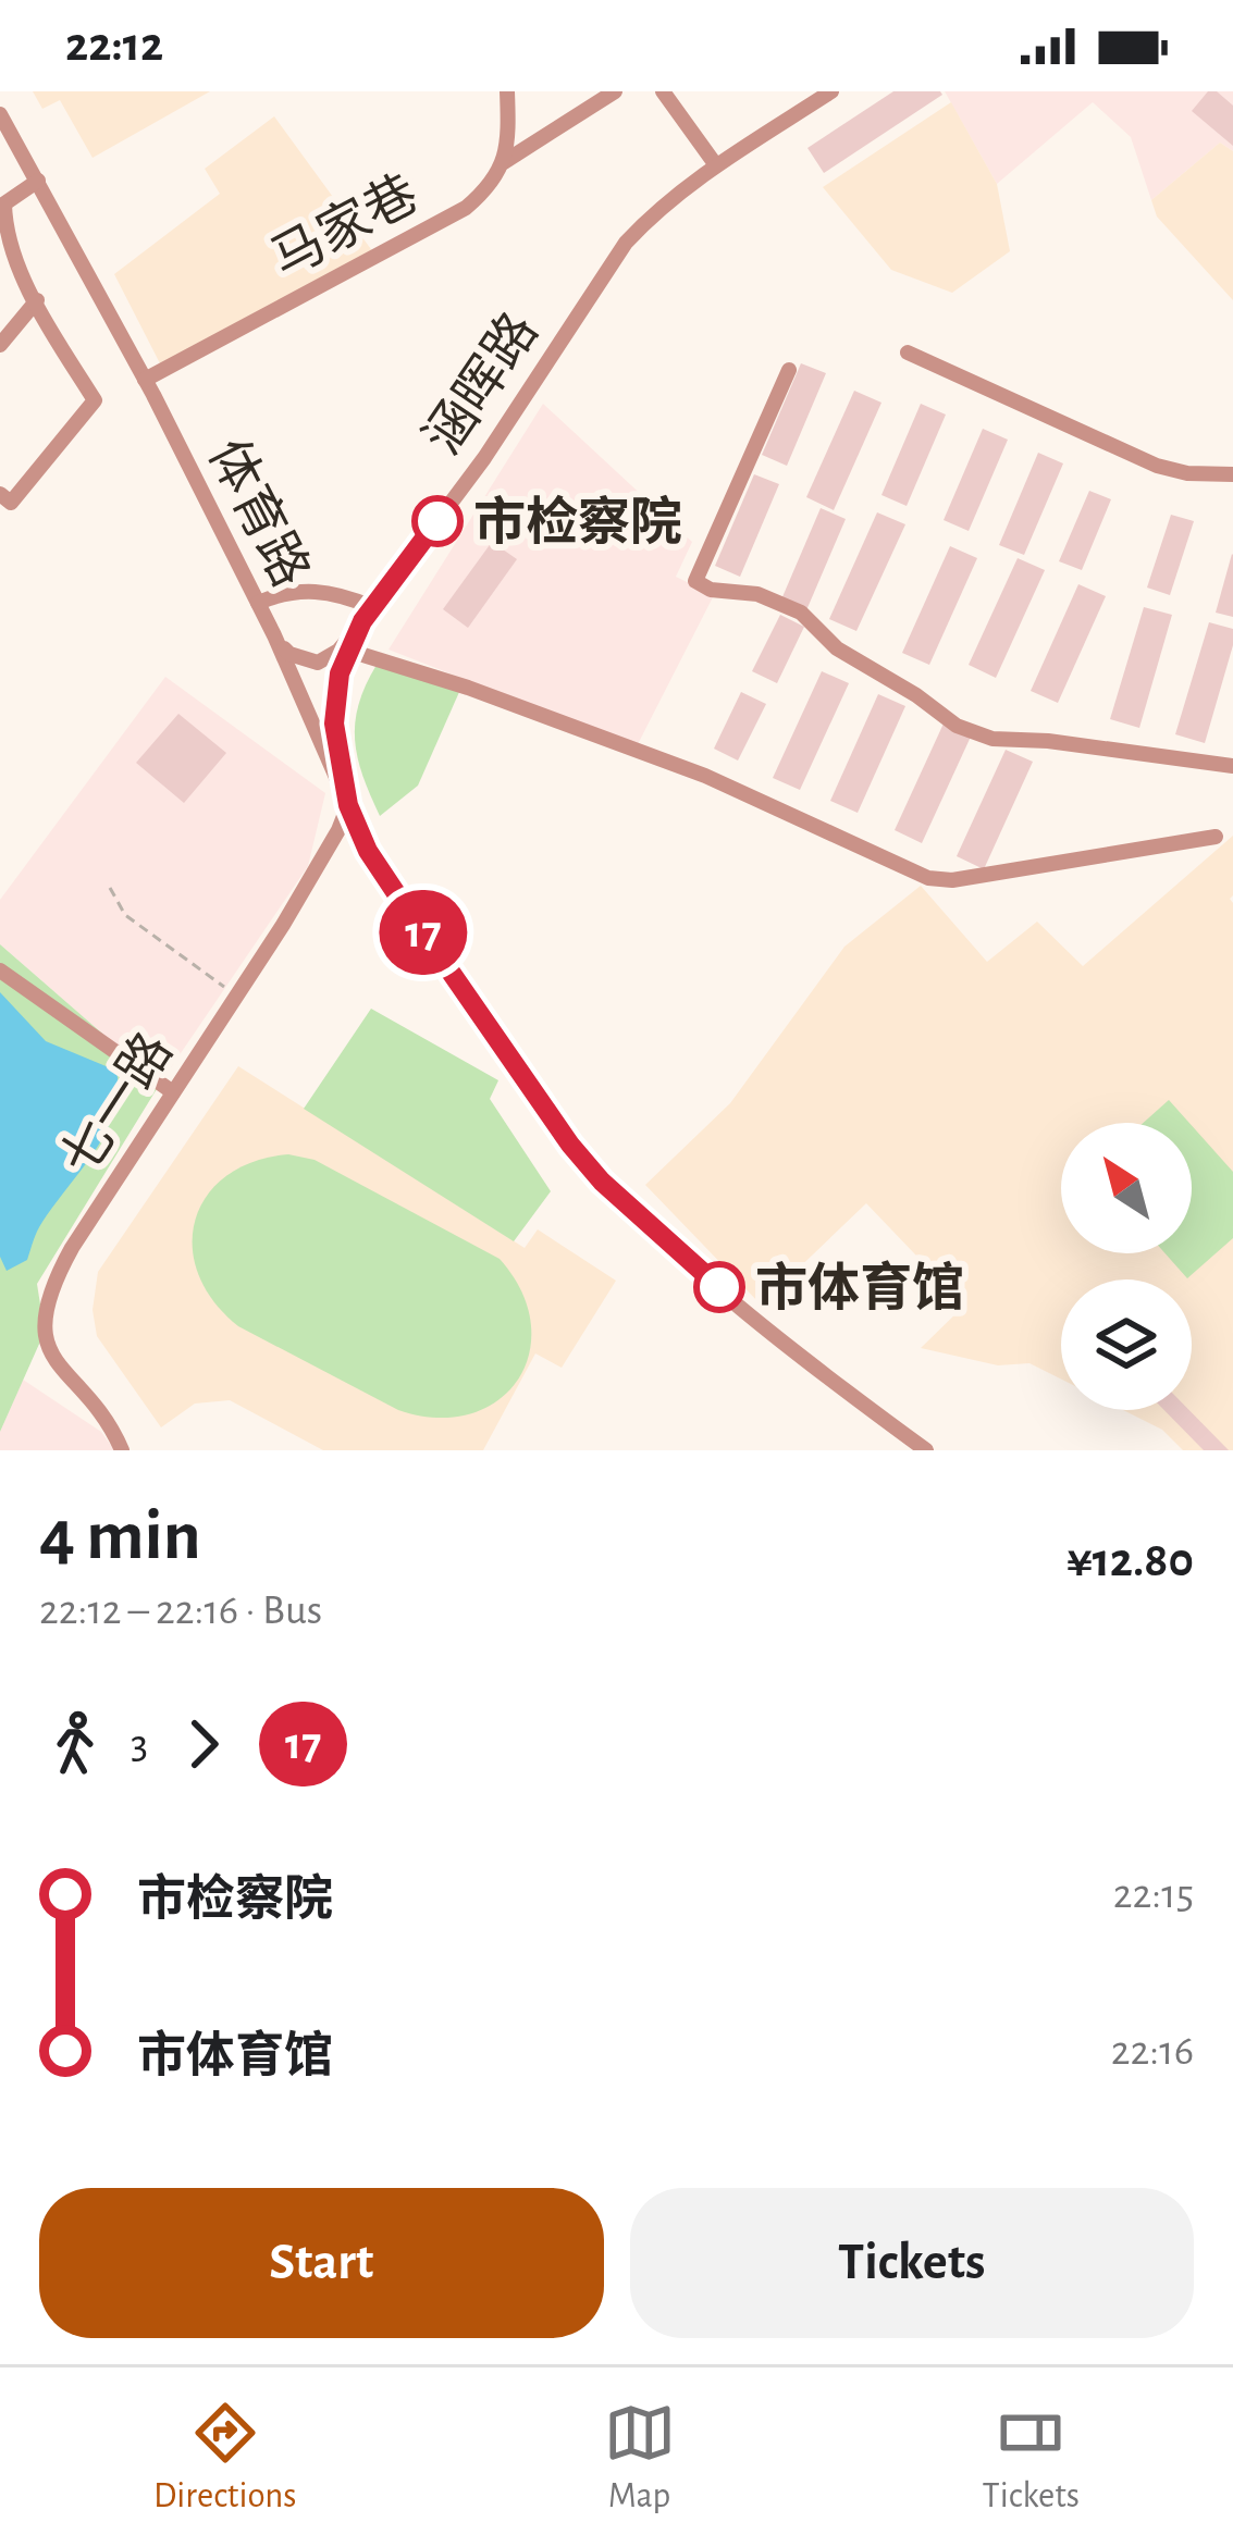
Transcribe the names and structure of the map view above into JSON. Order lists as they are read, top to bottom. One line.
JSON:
{"streets":{"street":["马家巷","涵晖路","体育路","七一路"]},"crossings":[["马家巷","体育路"],["涵晖路","体育路"],["涵晖路","七一路"],["体育路","七一路"]],"places":["市检察院","市体育馆"],"lines":["bus line 17"],"north":"top left","page":{"status":"22:12","on_map":"17","heading":["4 min","22:12 – 22:16 · Bus","¥12.80"],"legs":["3","17"],"list":[{"name":"市检察院","value":"22:15"},{"name":"市体育馆","value":"22:16"}],"buttons":["Start","Tickets"],"tabs":["Directions","Map","Tickets"]}}
